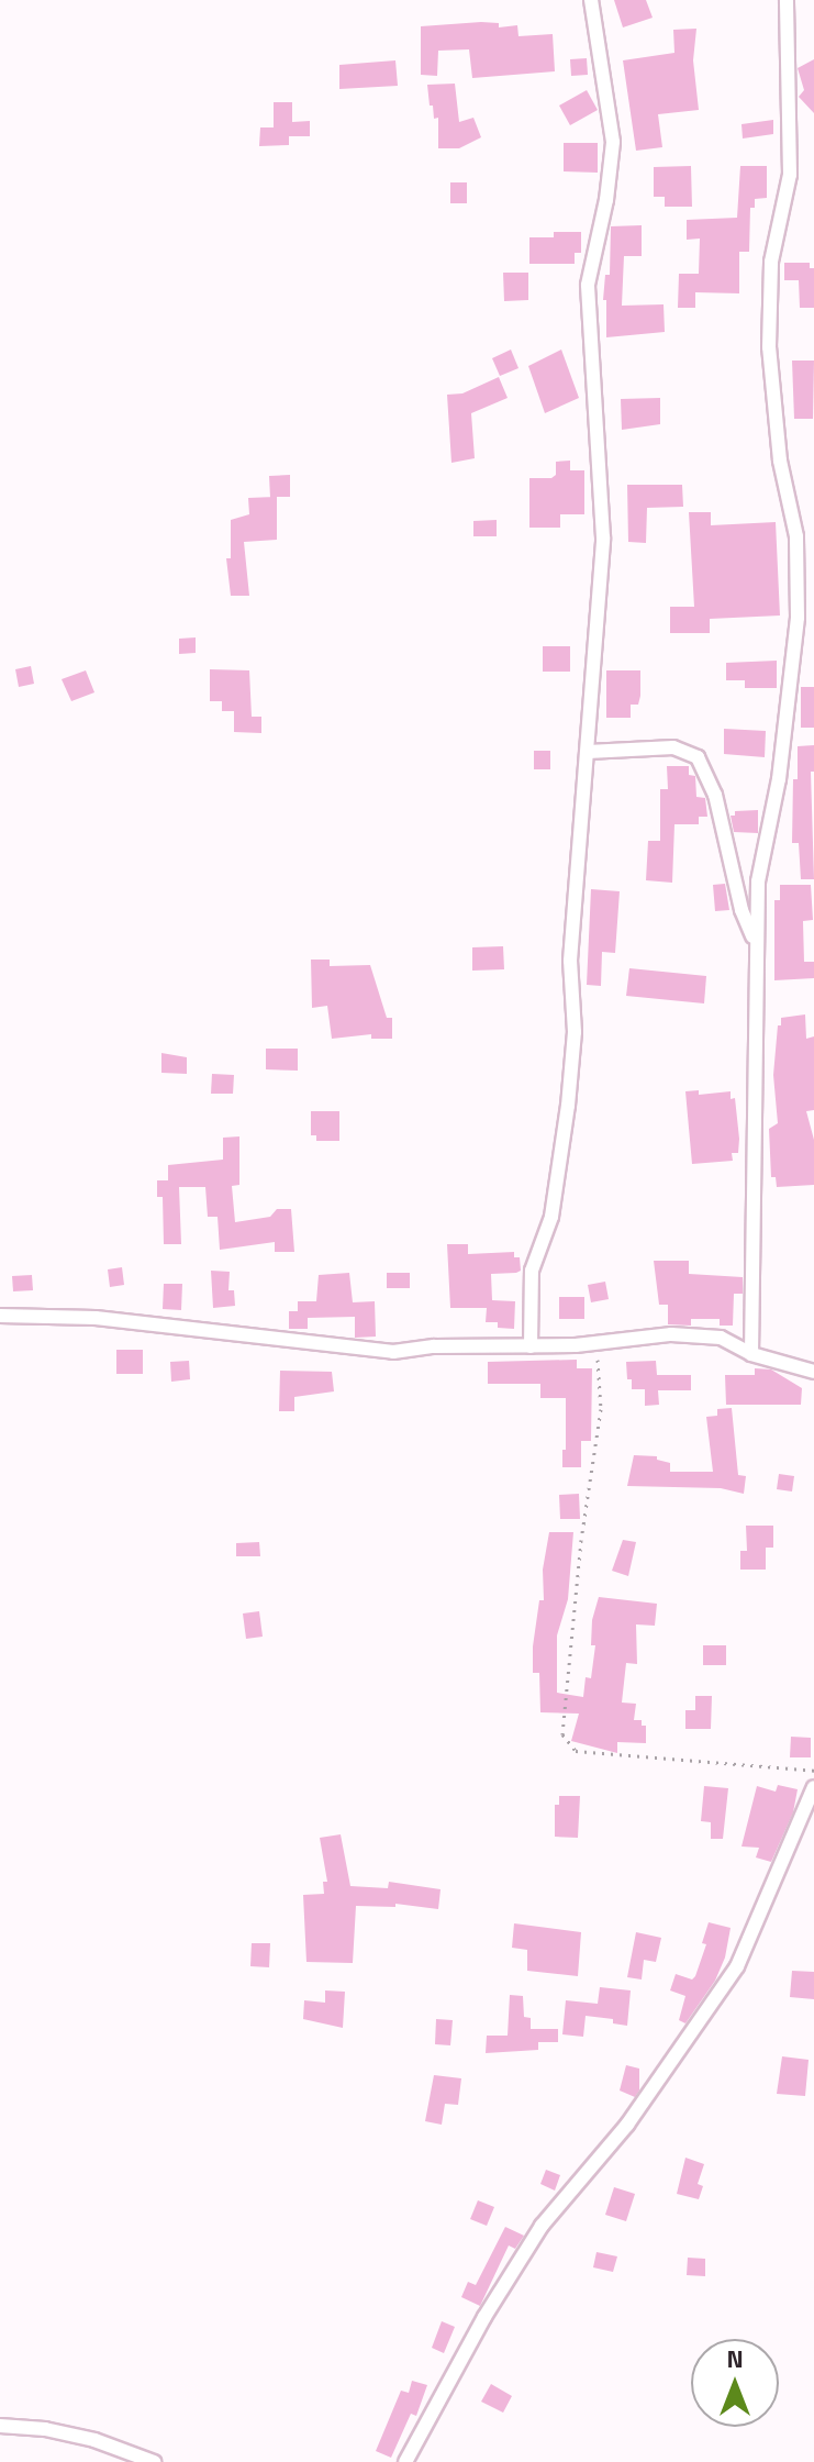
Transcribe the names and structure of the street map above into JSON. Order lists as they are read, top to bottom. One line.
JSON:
{"north":"top"}
